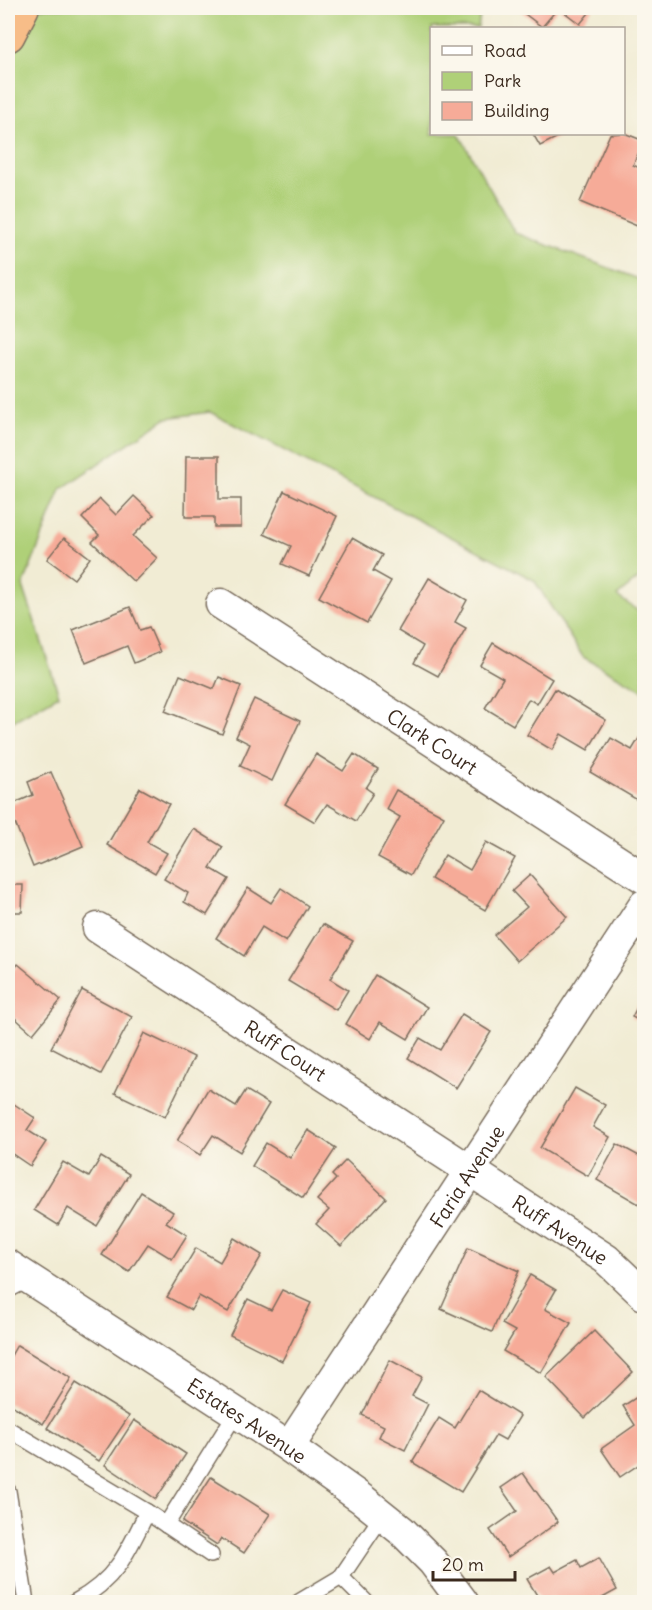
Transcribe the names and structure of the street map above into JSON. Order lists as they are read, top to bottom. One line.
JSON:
{"streets":{"street":["Clark Court","Ruff Court","Faria Avenue","Ruff Avenue","Estates Avenue"]},"crossings":[["Ruff Court","Faria Avenue"],["Ruff Court","Ruff Avenue"],["Faria Avenue","Ruff Avenue"],["Faria Avenue","Estates Avenue"]],"legend":["Road","Park","Building"],"scale_bar":"20 m"}
